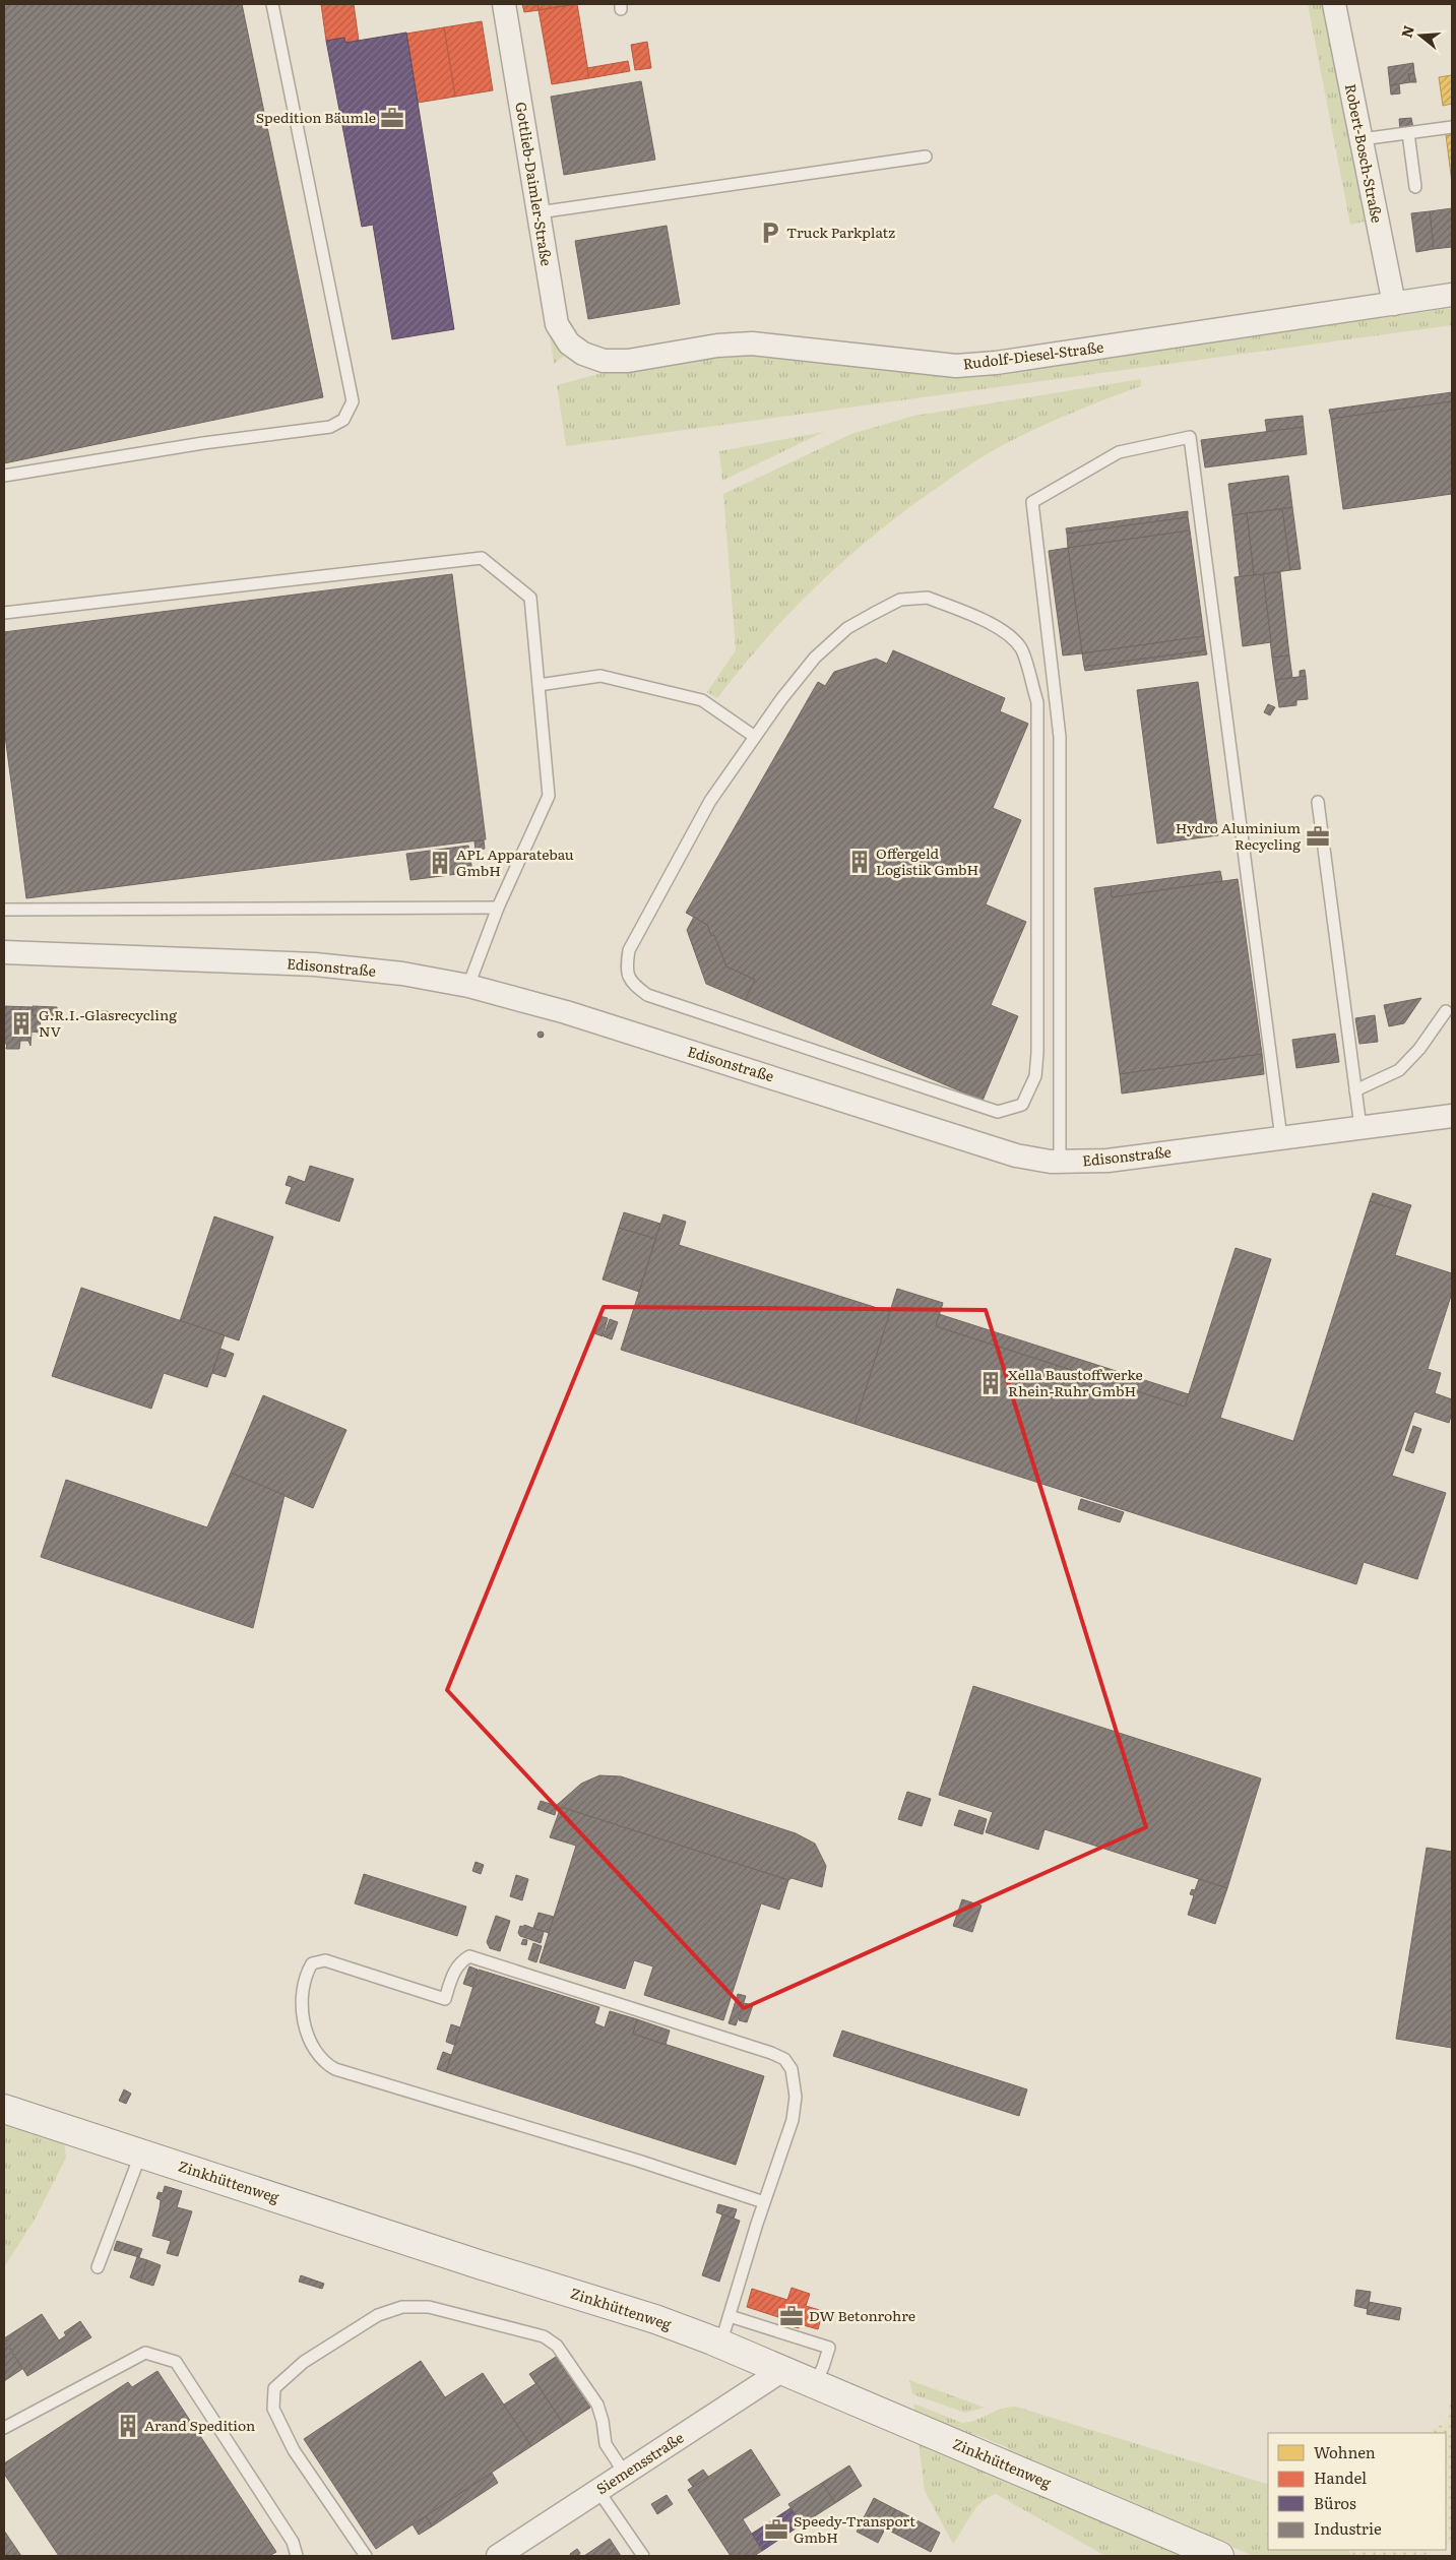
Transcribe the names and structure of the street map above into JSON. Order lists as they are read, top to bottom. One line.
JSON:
{"streets":{"street":["Robert-Bosch-Straße","Gottlieb-Daimler-Straße","Rudolf-Diesel-Straße","Edisonstraße","Zinkhüttenweg","Siemensstraße"]},"crossings":[["Robert-Bosch-Straße","Rudolf-Diesel-Straße"],["Gottlieb-Daimler-Straße","Rudolf-Diesel-Straße"],["Zinkhüttenweg","Siemensstraße"]],"places":{"office":["Spedition Bäumle","Hydro Aluminium Recycling","DW Betonrohre","Speedy-Transport GmbH"],"parking":["Truck Parkplatz"],"building":["Offergeld Logistik GmbH","APL Apparatebau GmbH","G.R.I.-Glasrecycling NV","Xella Baustoffwerke Rhein-Ruhr GmbH","Arand Spedition"]},"legend":["Wohnen","Handel","Büros","Industrie"],"north":"left"}
